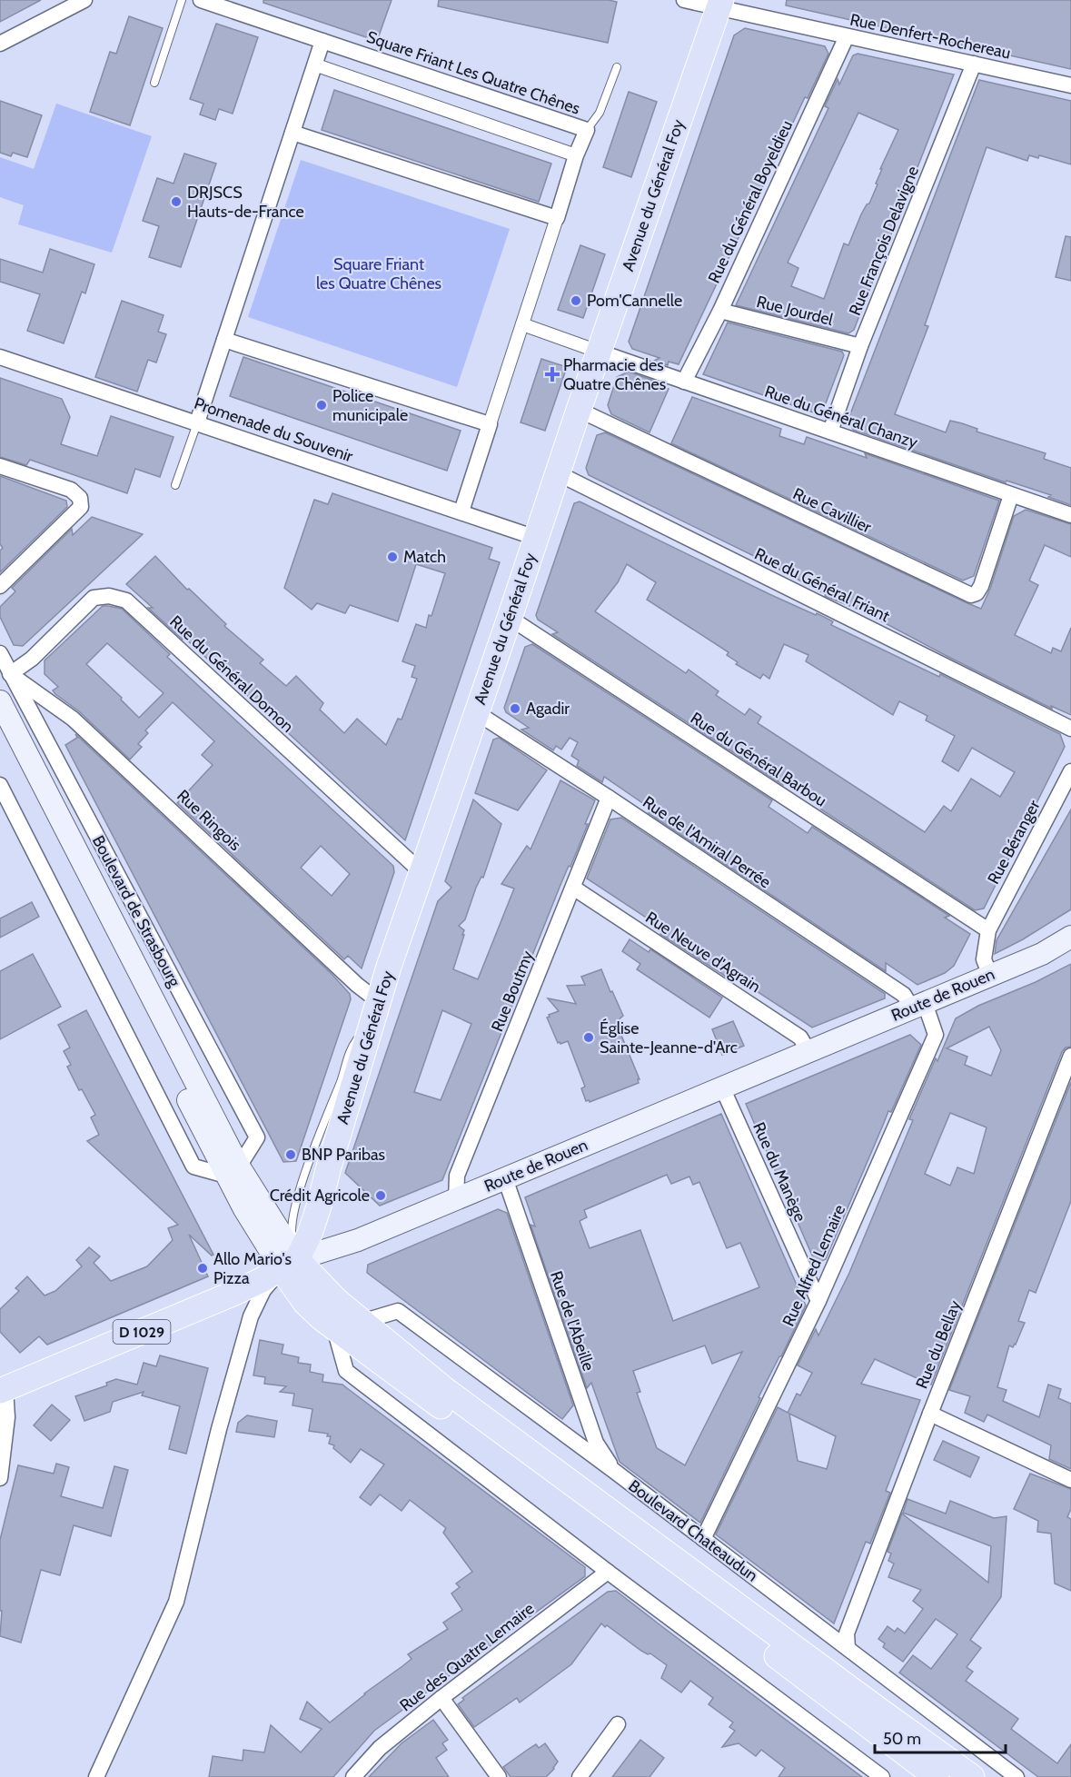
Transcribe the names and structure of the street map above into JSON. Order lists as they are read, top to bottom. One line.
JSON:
{"streets":{"main road":["Avenue du Général Foy","Boulevard de Strasbourg","Route de Rouen","D 1029","Boulevard Chateaudun"],"street":["Rue Denfert-Rochereau","Square Friant Les Quatre Chênes","Rue du Général Boyeldieu","Rue François Delavigne","Rue Jourdel","Rue du Général Chanzy","Promenade du Souvenir","Rue Cavillier","Rue du Général Friant","Rue du Général Domon","Rue du Général Barbou","Rue Ringois","Rue de l'Amiral Perrée","Rue Béranger","Rue Neuve d'Agrain","Rue Boutmy","Rue du Manège","Rue Alfred Lemaire","Rue de l'Abeille","Rue du Bellay","Rue des Quatre Lemaire"]},"crossings":[["Rue Denfert-Rochereau","Avenue du Général Foy"],["Rue Denfert-Rochereau","Rue du Général Boyeldieu"],["Rue Denfert-Rochereau","Rue François Delavigne"],["Square Friant Les Quatre Chênes","Promenade du Souvenir"],["Avenue du Général Foy","Rue du Général Chanzy"],["Avenue du Général Foy","Promenade du Souvenir"],["Avenue du Général Foy","Rue Cavillier"],["Avenue du Général Foy","Rue du Général Friant"],["Avenue du Général Foy","Rue du Général Domon"],["Avenue du Général Foy","Rue du Général Barbou"],["Avenue du Général Foy","Rue Ringois"],["Avenue du Général Foy","Rue de l'Amiral Perrée"],["Avenue du Général Foy","Boulevard de Strasbourg"],["Avenue du Général Foy","Route de Rouen"],["Avenue du Général Foy","Boulevard Chateaudun"],["Rue du Général Boyeldieu","Rue Jourdel"],["Rue du Général Boyeldieu","Rue du Général Chanzy"],["Rue François Delavigne","Rue Jourdel"],["Rue François Delavigne","Rue du Général Chanzy"],["Rue du Général Chanzy","Rue Cavillier"],["Rue du Général Domon","Rue Ringois"],["Rue du Général Domon","Boulevard de Strasbourg"],["Rue du Général Barbou","Rue Béranger"],["Rue Ringois","Boulevard de Strasbourg"],["Rue de l'Amiral Perrée","Rue Boutmy"],["Rue de l'Amiral Perrée","Route de Rouen"],["Rue de l'Amiral Perrée","Rue Alfred Lemaire"],["Rue Béranger","Route de Rouen"],["Boulevard de Strasbourg","Route de Rouen"],["Boulevard de Strasbourg","Boulevard Chateaudun"],["Rue Neuve d'Agrain","Rue Boutmy"],["Rue Neuve d'Agrain","Route de Rouen"],["Rue Boutmy","Route de Rouen"],["Route de Rouen","Rue du Manège"],["Route de Rouen","Rue Alfred Lemaire"],["Route de Rouen","Rue de l'Abeille"],["Route de Rouen","Boulevard Chateaudun"],["Rue du Manège","Rue Alfred Lemaire"],["Rue Alfred Lemaire","Boulevard Chateaudun"],["Rue de l'Abeille","Boulevard Chateaudun"],["Rue du Bellay","Boulevard Chateaudun"]],"parks":["Square Friant les Quatre Chênes"],"places":{"other":["DRJSCS Hauts-de-France","Pom'Cannelle","Police municipale","Match","Agadir","Église Sainte-Jeanne-d'Arc","BNP Paribas","Crédit Agricole","Allo Mario's Pizza"],"health":["Pharmacie des Quatre Chênes"]},"scale_bar":"50 m"}
